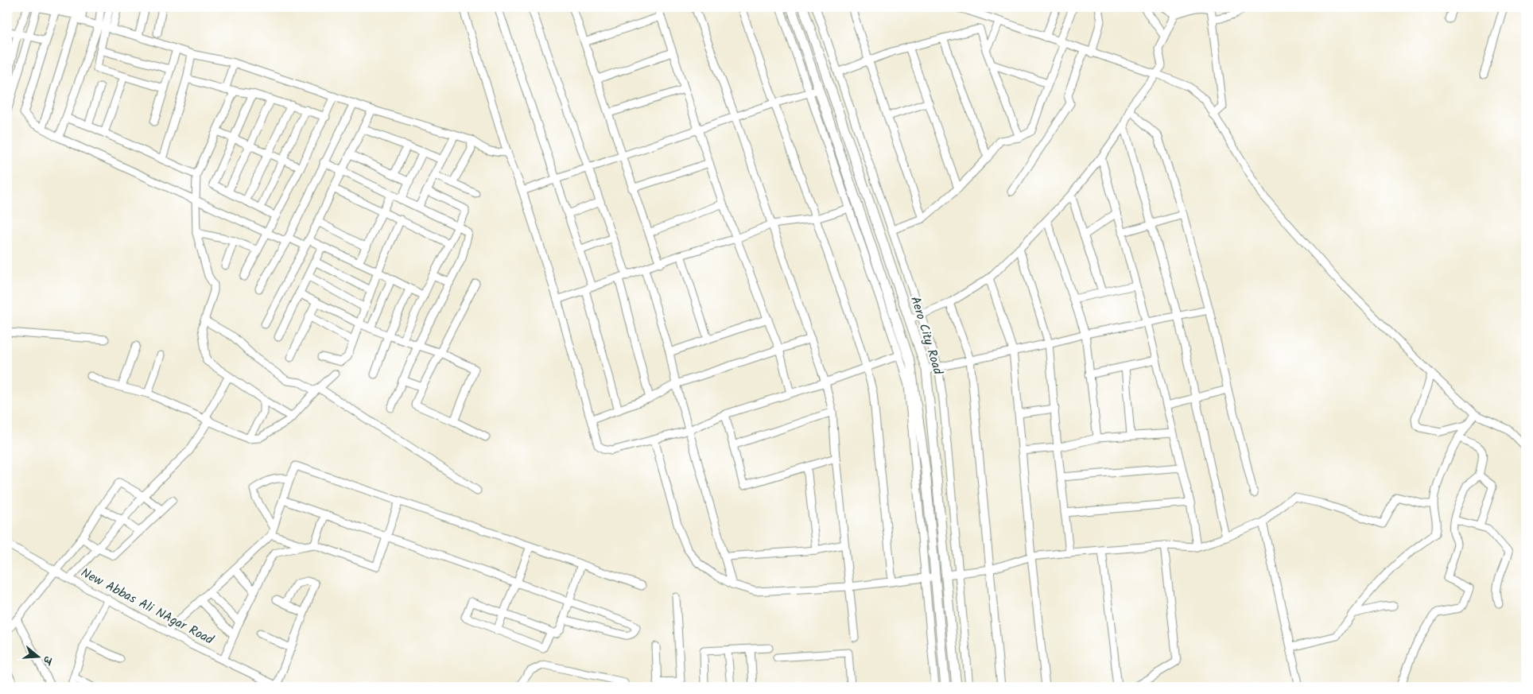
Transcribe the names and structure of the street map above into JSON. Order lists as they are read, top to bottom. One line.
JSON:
{"streets":{"street":["Aero City Road","New Abbas Ali NAgar Road"]},"north":"right"}
